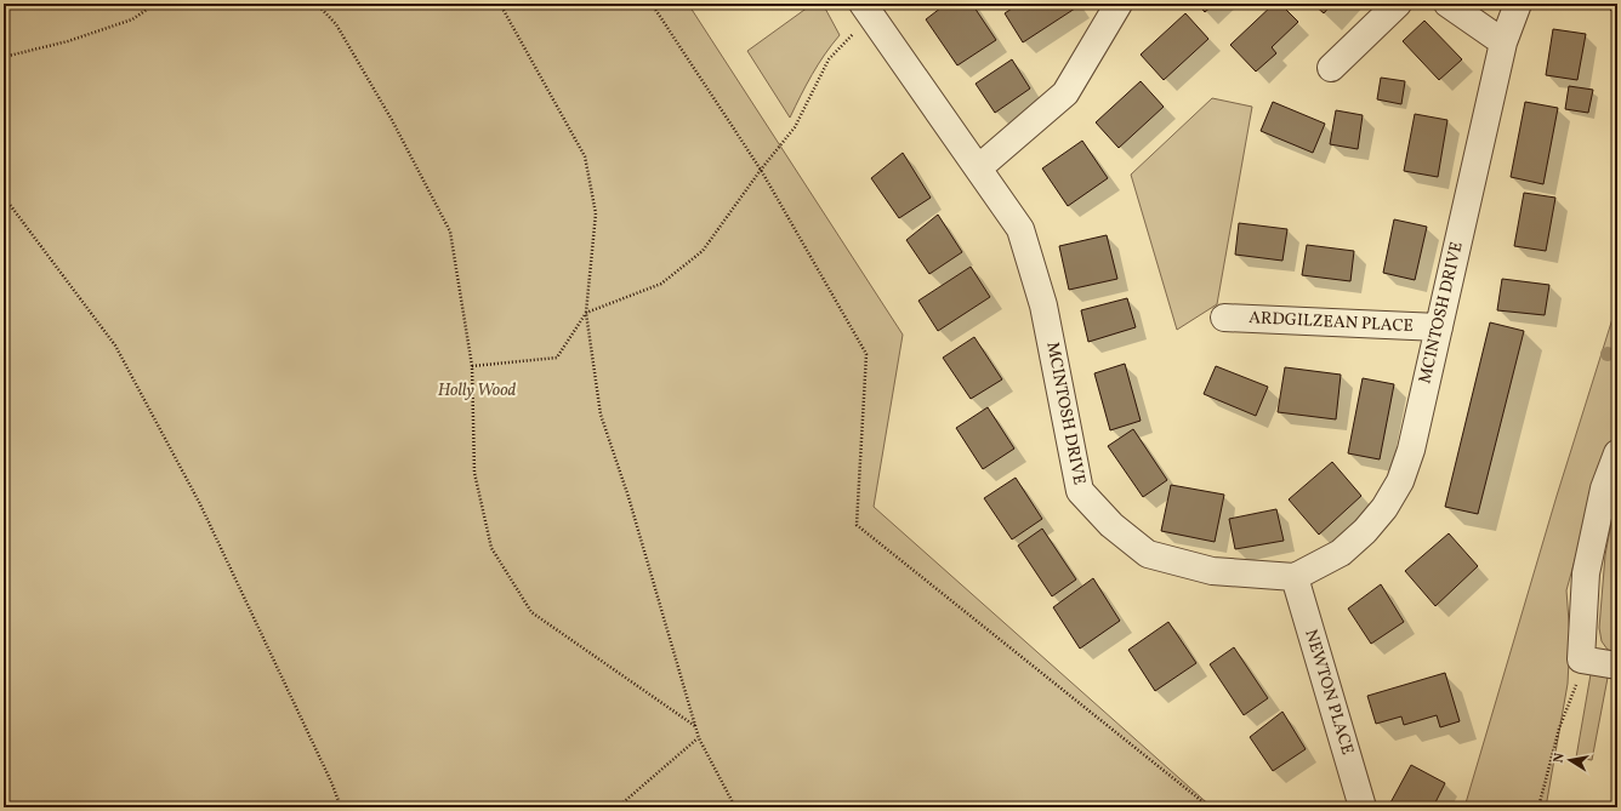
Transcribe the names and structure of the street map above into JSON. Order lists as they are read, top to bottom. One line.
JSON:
{"streets":{"street":["MCINTOSH DRIVE","ARDGILZEAN PLACE","NEWTON PLACE"]},"crossings":[["MCINTOSH DRIVE","ARDGILZEAN PLACE"],["MCINTOSH DRIVE","NEWTON PLACE"]],"parks":["Holly Wood"],"north":"left"}
